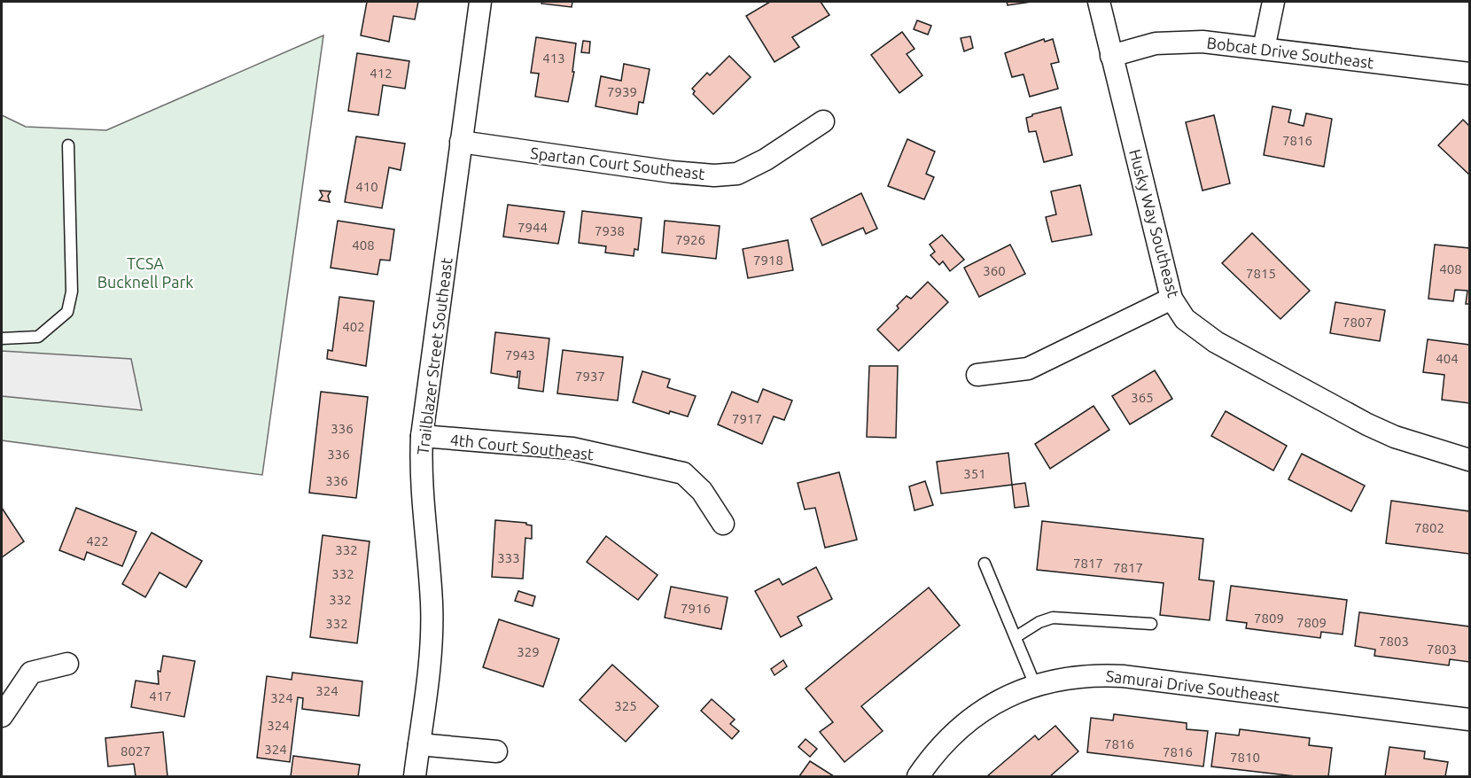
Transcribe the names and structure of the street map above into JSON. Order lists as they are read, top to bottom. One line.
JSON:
{"streets":{"street":["Bobcat Drive Southeast","Spartan Court Southeast","Husky Way Southeast","Trailblazer Street Southeast","4th Court Southeast","Samurai Drive Southeast"]},"crossings":[["Bobcat Drive Southeast","Husky Way Southeast"],["Spartan Court Southeast","Trailblazer Street Southeast"],["Trailblazer Street Southeast","4th Court Southeast"]],"parks":["TCSA Bucknell Park"],"house_numbers":["413","412","7939","7816","410","7944","7938","7926","408","7918","408","360","7815","7807","402","7943","404","7937","365","7917","336","336","351","336","7802","422","332","333","7817","7817","332","332","7916","7809","7809","332","7803","7803","329","324","417","324","325","324","7816","324","8027","7816","7810"]}
